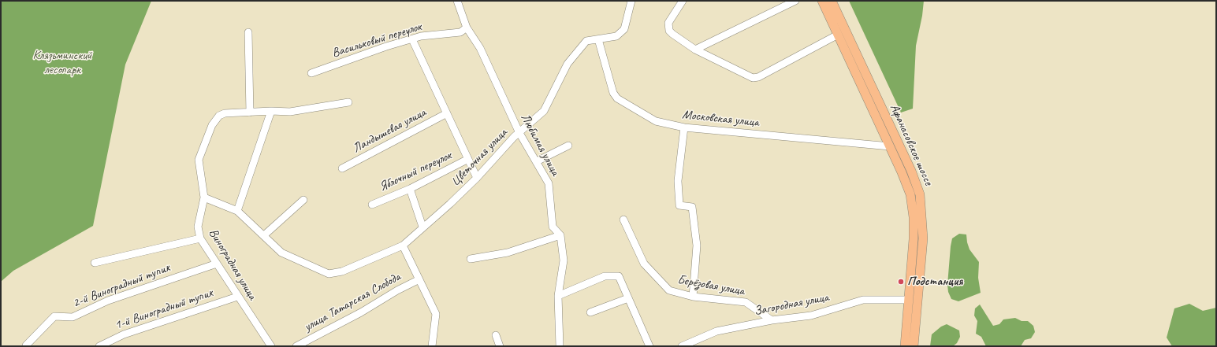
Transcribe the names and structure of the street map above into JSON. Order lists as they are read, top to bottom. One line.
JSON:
{"streets":{"main road":["Афанасовское шоссе"],"street":["Васильковый переулок","Московская улица","Ландышевая улица","Любимая улица","Цветочная улица","Яблочный переулок","Виноградная улица","2-й Виноградный тупик","Берёзовая улица","улица Татарская Слобода","Загородная улица","1-й Виноградный тупик"]},"crossings":[["Васильковый переулок","Любимая улица"],["Московская улица","Афанасовское шоссе"],["Московская улица","Цветочная улица"],["Любимая улица","Цветочная улица"],["Афанасовское шоссе","Загородная улица"],["Виноградная улица","2-й Виноградный тупик"],["Виноградная улица","1-й Виноградный тупик"],["Берёзовая улица","Загородная улица"]],"parks":["Клязьминский лесопарк"],"places":["Подстанция"]}
